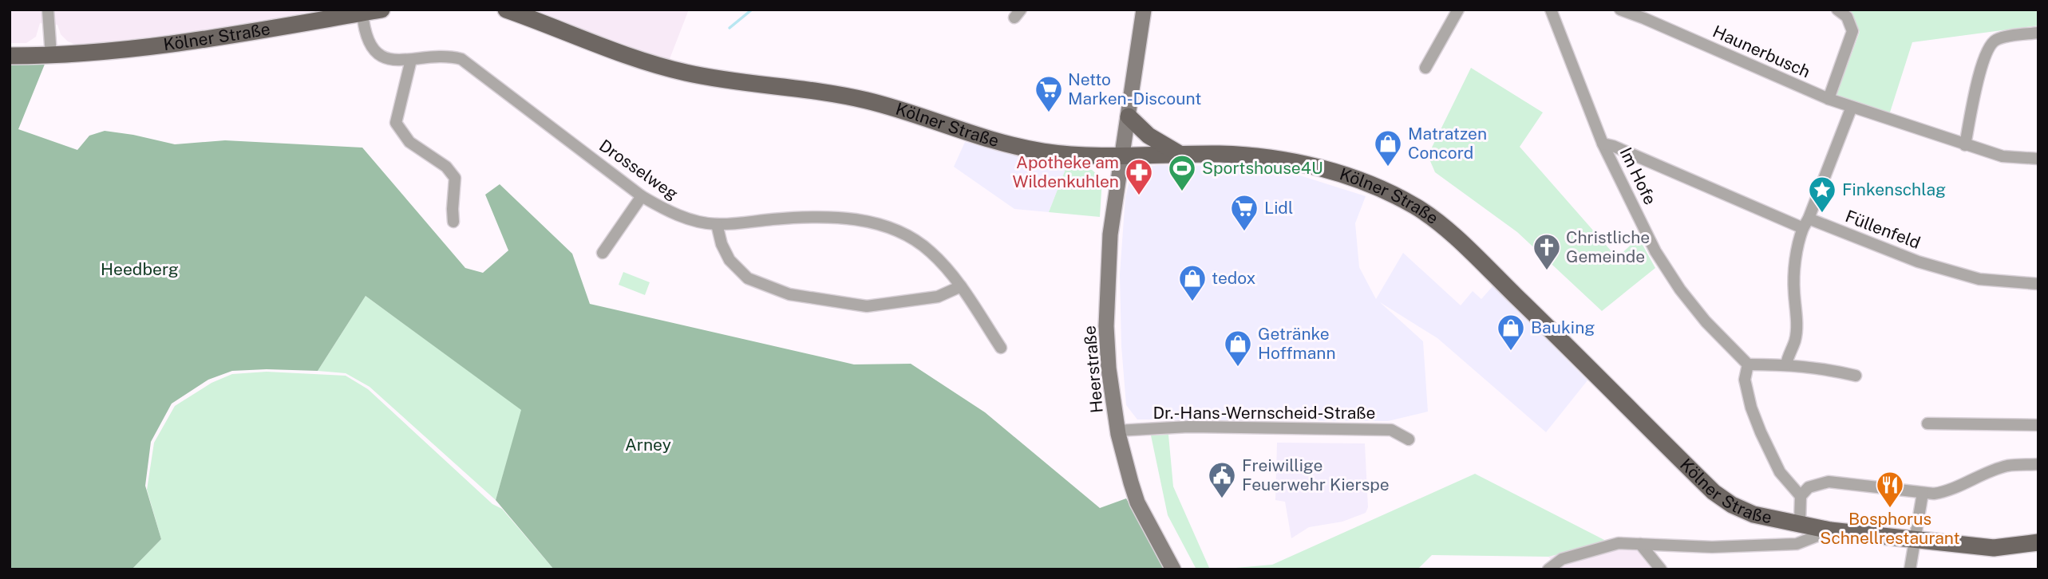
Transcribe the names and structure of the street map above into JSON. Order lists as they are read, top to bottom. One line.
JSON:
{"streets":{"main road":["Kölner Straße","Heerstraße"],"street":["Haunerbusch","Drosselweg","Im Hofe","Füllenfeld","Dr.-Hans-Wernscheid-Straße"]},"crossings":[["Kölner Straße","Drosselweg"],["Kölner Straße","Heerstraße"],["Im Hofe","Füllenfeld"],["Heerstraße","Dr.-Hans-Wernscheid-Straße"]],"parks":["Heedberg","Arney"],"places":{"supermarket":["Netto Marken-Discount","Lidl"],"shop":["Matratzen Concord","tedox","Bauking","Getränke Hoffmann"],"sports":["Sportshouse4U"],"pharmacy":["Apotheke am Wildenkuhlen"],"place":["Finkenschlag"],"church":["Christliche Gemeinde"],"public building":["Freiwillige Feuerwehr Kierspe"],"restaurant":["Bosphorus Schnellrestaurant"]}}
